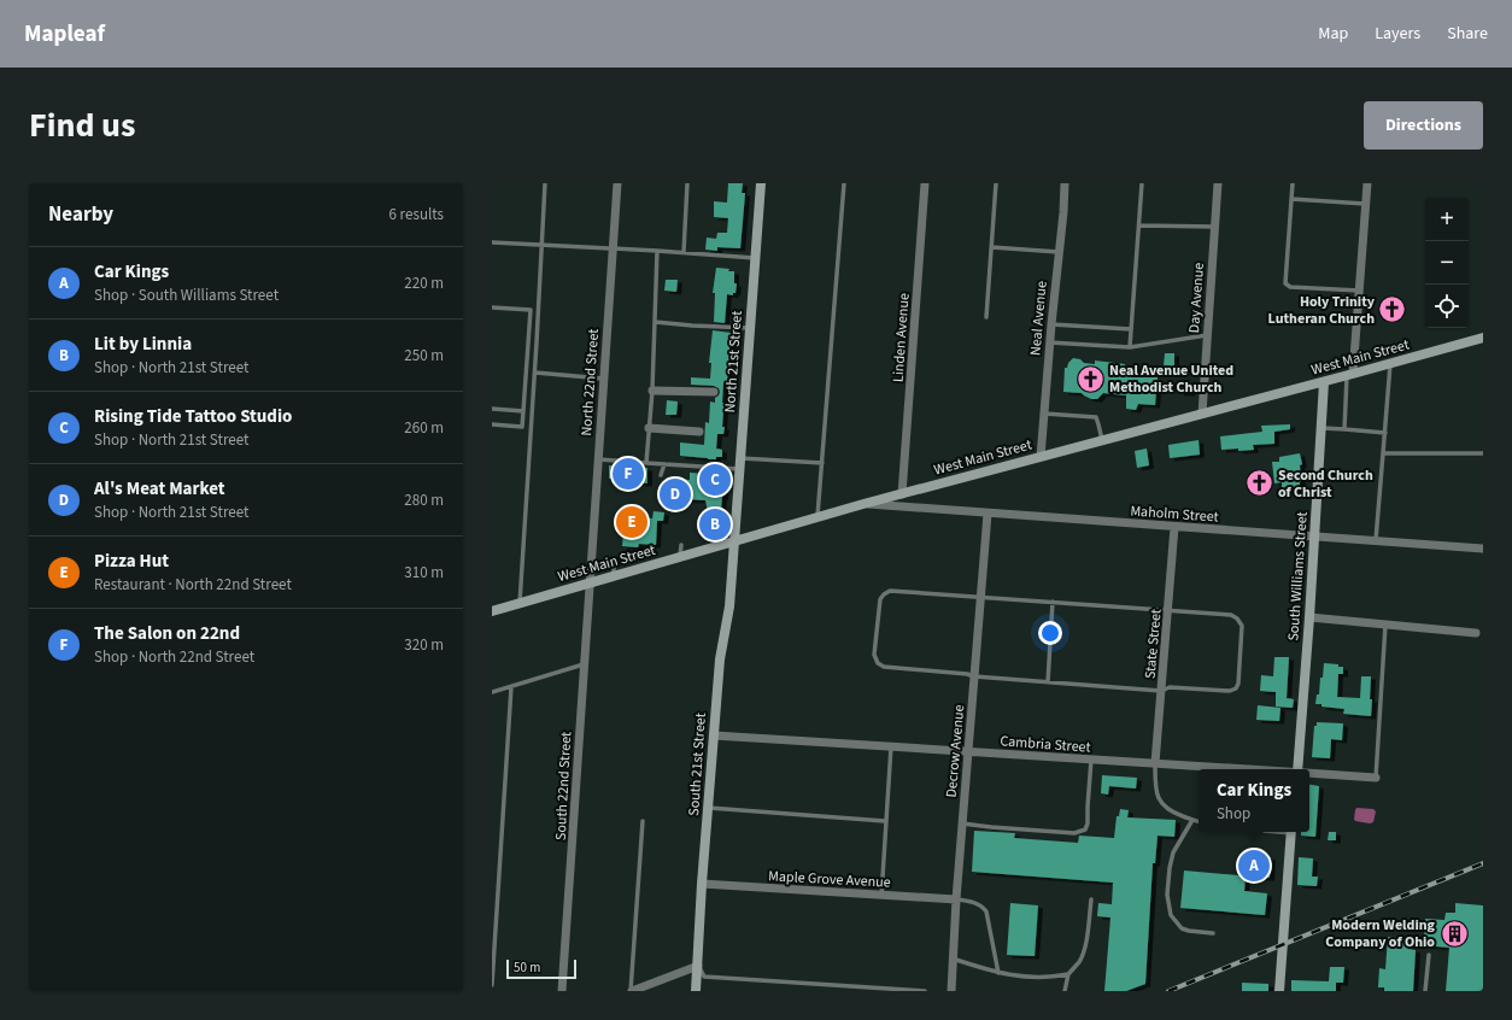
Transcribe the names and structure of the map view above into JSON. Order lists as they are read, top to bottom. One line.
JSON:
{"streets":{"main road":["West Main Street","North 21st Street","South Williams Street","South 21st Street"],"street":["Day Avenue","Neal Avenue","Linden Avenue","North 22nd Street","Maholm Street","State Street","Cambria Street","Decrow Avenue","South 22nd Street","Maple Grove Avenue"]},"crossings":[["Day Avenue","West Main Street"],["Neal Avenue","West Main Street"],["Linden Avenue","West Main Street"],["West Main Street","North 21st Street"],["West Main Street","North 22nd Street"],["West Main Street","Maholm Street"],["West Main Street","South Williams Street"],["West Main Street","South 21st Street"],["West Main Street","South 22nd Street"],["North 21st Street","South 21st Street"],["North 22nd Street","South 22nd Street"],["Maholm Street","South Williams Street"],["Maholm Street","State Street"],["Maholm Street","Decrow Avenue"],["State Street","Cambria Street"],["Cambria Street","Decrow Avenue"],["Cambria Street","South 21st Street"],["Decrow Avenue","Maple Grove Avenue"],["South 21st Street","Maple Grove Avenue"]],"places":{"church":["Holy Trinity Lutheran Church","Neal Avenue United Methodist Church","Second Church of Christ"],"building":["Modern Welding Company of Ohio"]},"scale_bar":"50 m","page":{"header":"Mapleaf","nav":["Map","Layers","Share"],"title":"Find us","buttons":"Directions","heading":["Nearby","6 results"],"map_buttons":["+","−"],"list":[{"mark":"A","name":"Car Kings","note":"Shop · South Williams Street","value":"220 m"},{"mark":"B","name":"Lit by Linnia","note":"Shop · North 21st Street","value":"250 m"},{"mark":"C","name":"Rising Tide Tattoo Studio","note":"Shop · North 21st Street","value":"260 m"},{"mark":"D","name":"Al's Meat Market","note":"Shop · North 21st Street","value":"280 m"},{"mark":"E","name":"Pizza Hut","note":"Restaurant · North 22nd Street","value":"310 m"},{"mark":"F","name":"The Salon on 22nd","note":"Shop · North 22nd Street","value":"320 m"}],"pins":["F","C","D","E","B","A"],"popup":["Car Kings","Shop"],"scale":"50 m"}}
